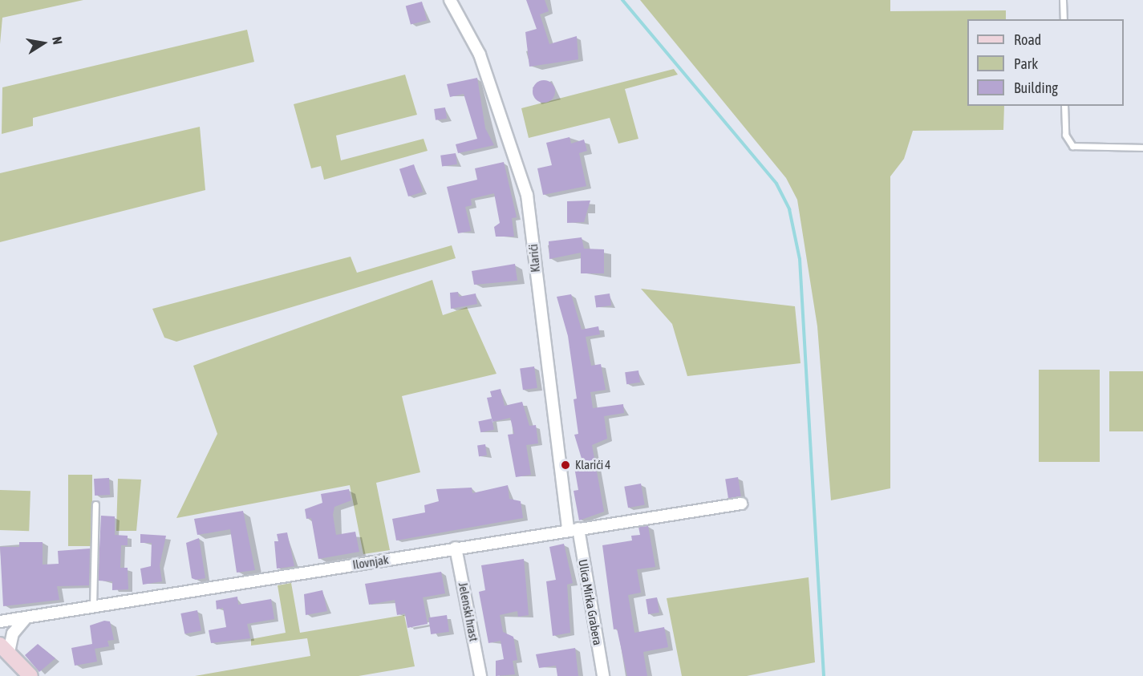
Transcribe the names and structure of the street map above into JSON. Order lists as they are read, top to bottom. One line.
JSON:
{"streets":{"street":["Klarići","Ilovnjak","Ulica Mirka Grabera","Jelenski hrast"]},"crossings":[["Klarići","Ilovnjak"],["Klarići","Ulica Mirka Grabera"],["Ilovnjak","Ulica Mirka Grabera"],["Ilovnjak","Jelenski hrast"]],"places":["Klarići 4"],"legend":["Road","Park","Building"],"north":"right"}
